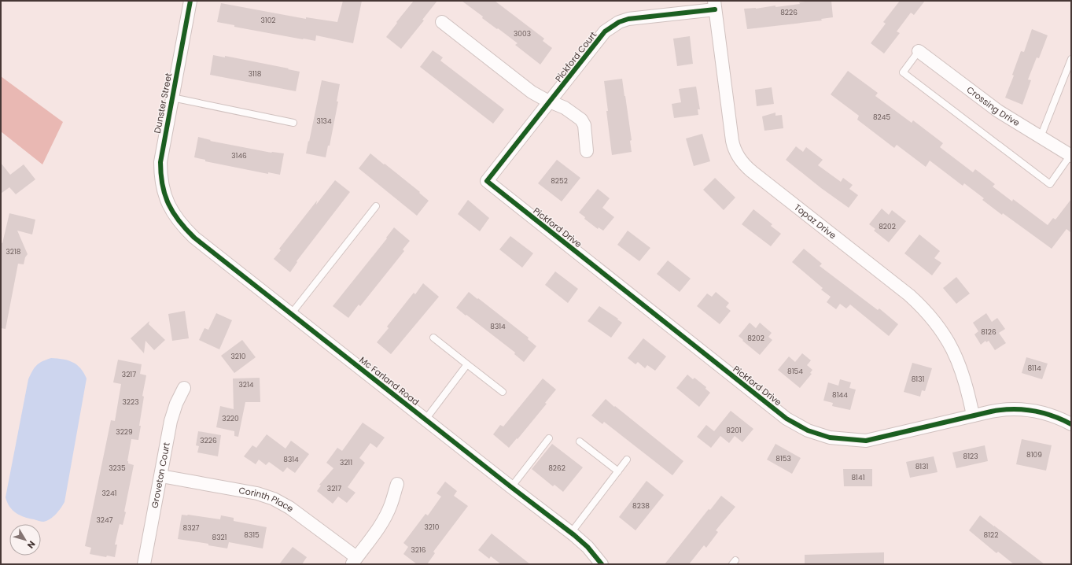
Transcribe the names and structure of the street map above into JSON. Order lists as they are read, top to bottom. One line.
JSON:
{"streets":{"street":["Pickford Court","Dunster Street","Crossing Drive","Topaz Drive","Pickford Drive","Mc Farland Road","Groveton Court","Corinth Place"]},"crossings":[["Pickford Court","Topaz Drive"],["Pickford Court","Pickford Drive"],["Dunster Street","Mc Farland Road"],["Topaz Drive","Pickford Drive"],["Groveton Court","Corinth Place"]],"house_numbers":["8226","3102","3003","3118","8245","3134","3146","8252","8202","3218","8314","8126","8202","3210","8114","8154","3217","8131","3214","8144","3223","3220","8201","3229","3226","8109","8123","8153","8314","3211","8131","3235","8262","8141","3217","3241","8238","3247","3210","8327","8315","8122","8321","3216"],"north":"bottom right"}
